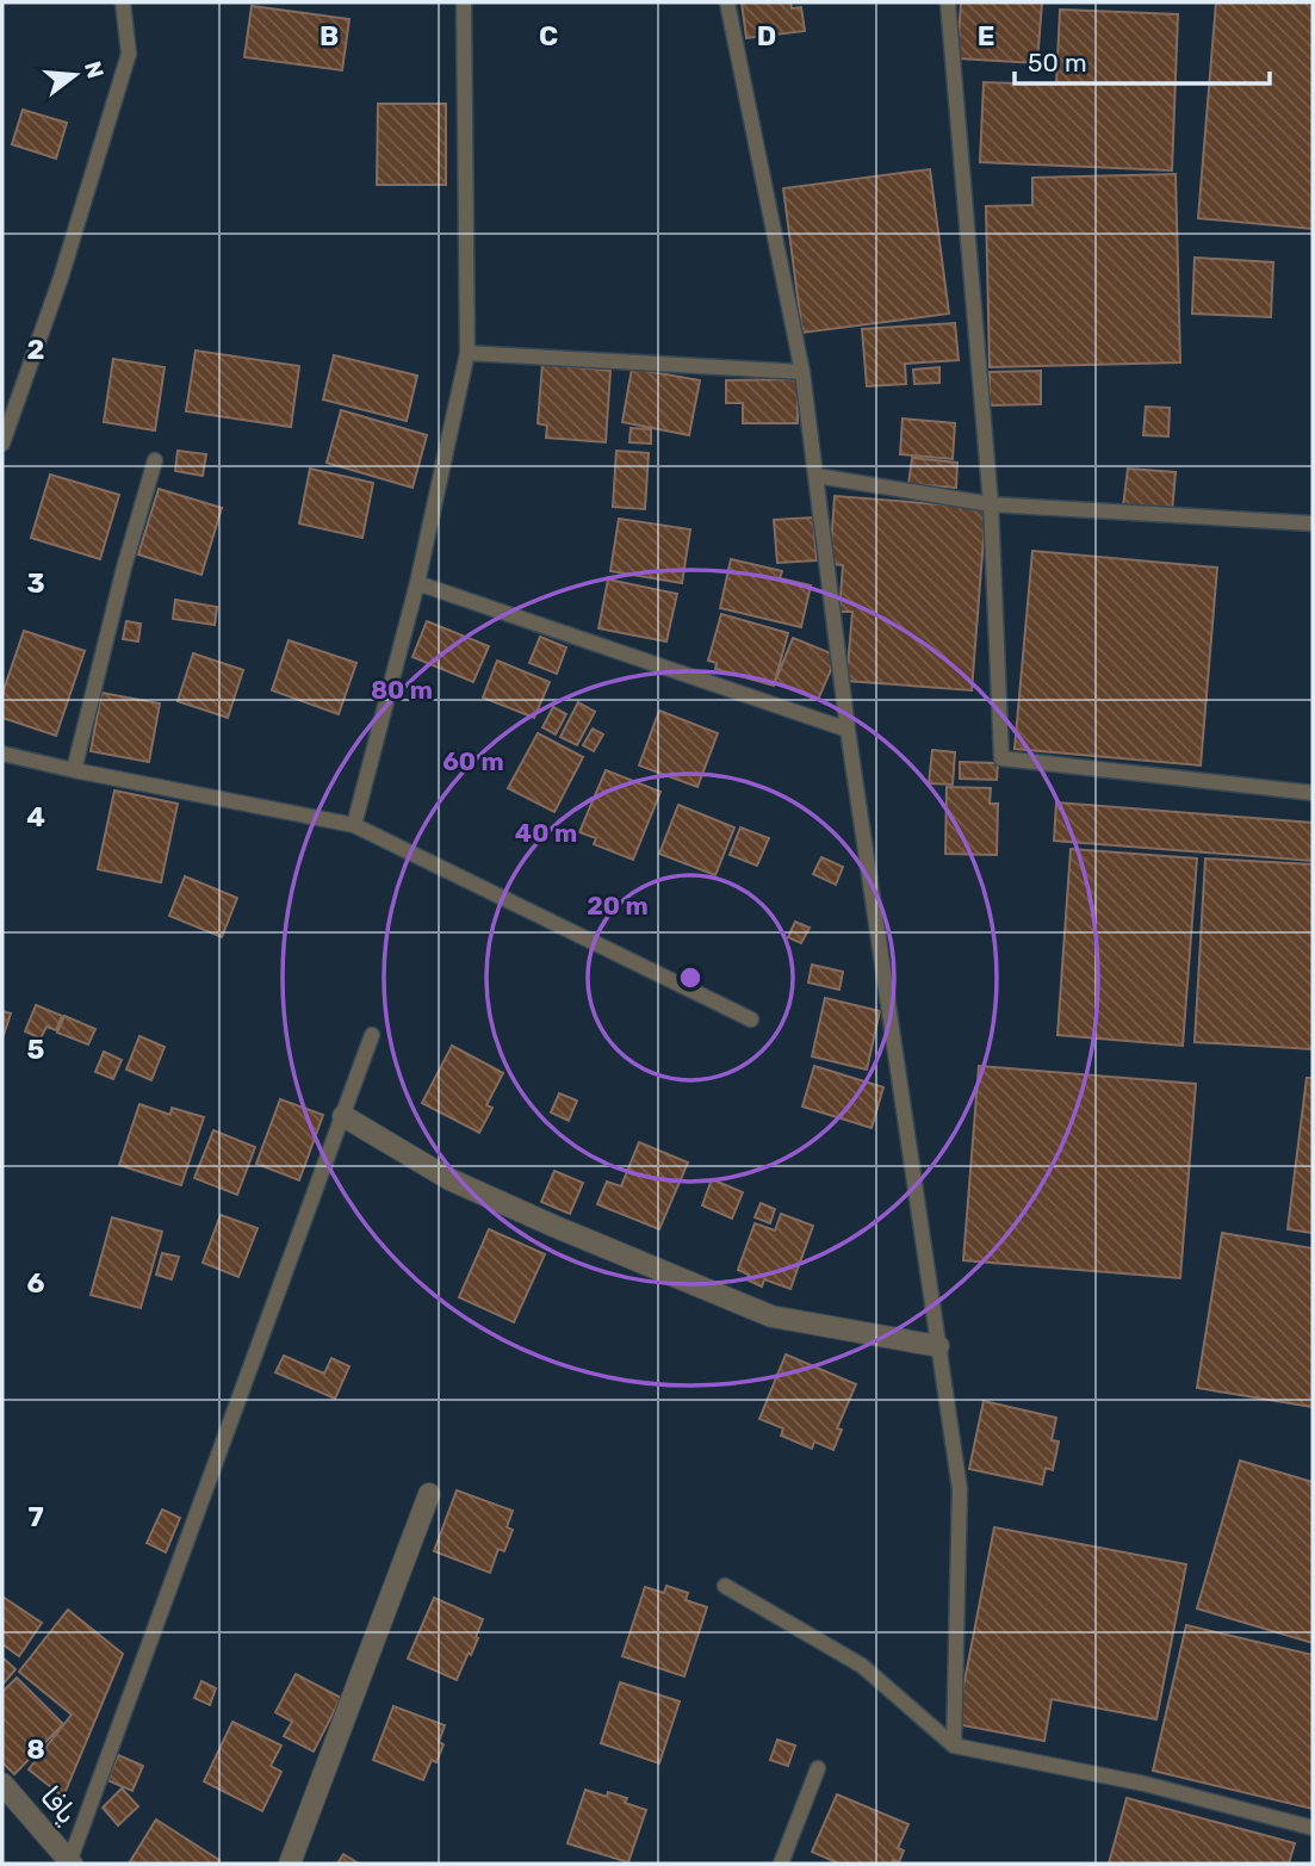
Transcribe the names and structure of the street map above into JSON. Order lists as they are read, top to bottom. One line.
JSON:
{"streets":{"street":["يافا"]},"scale_bar":"50 m","north":"right","grid":{"columns":["B","C","D","E"],"rows":["2","3","4","5","6","7","8"]},"rings":["80 m","60 m","40 m","20 m"]}
